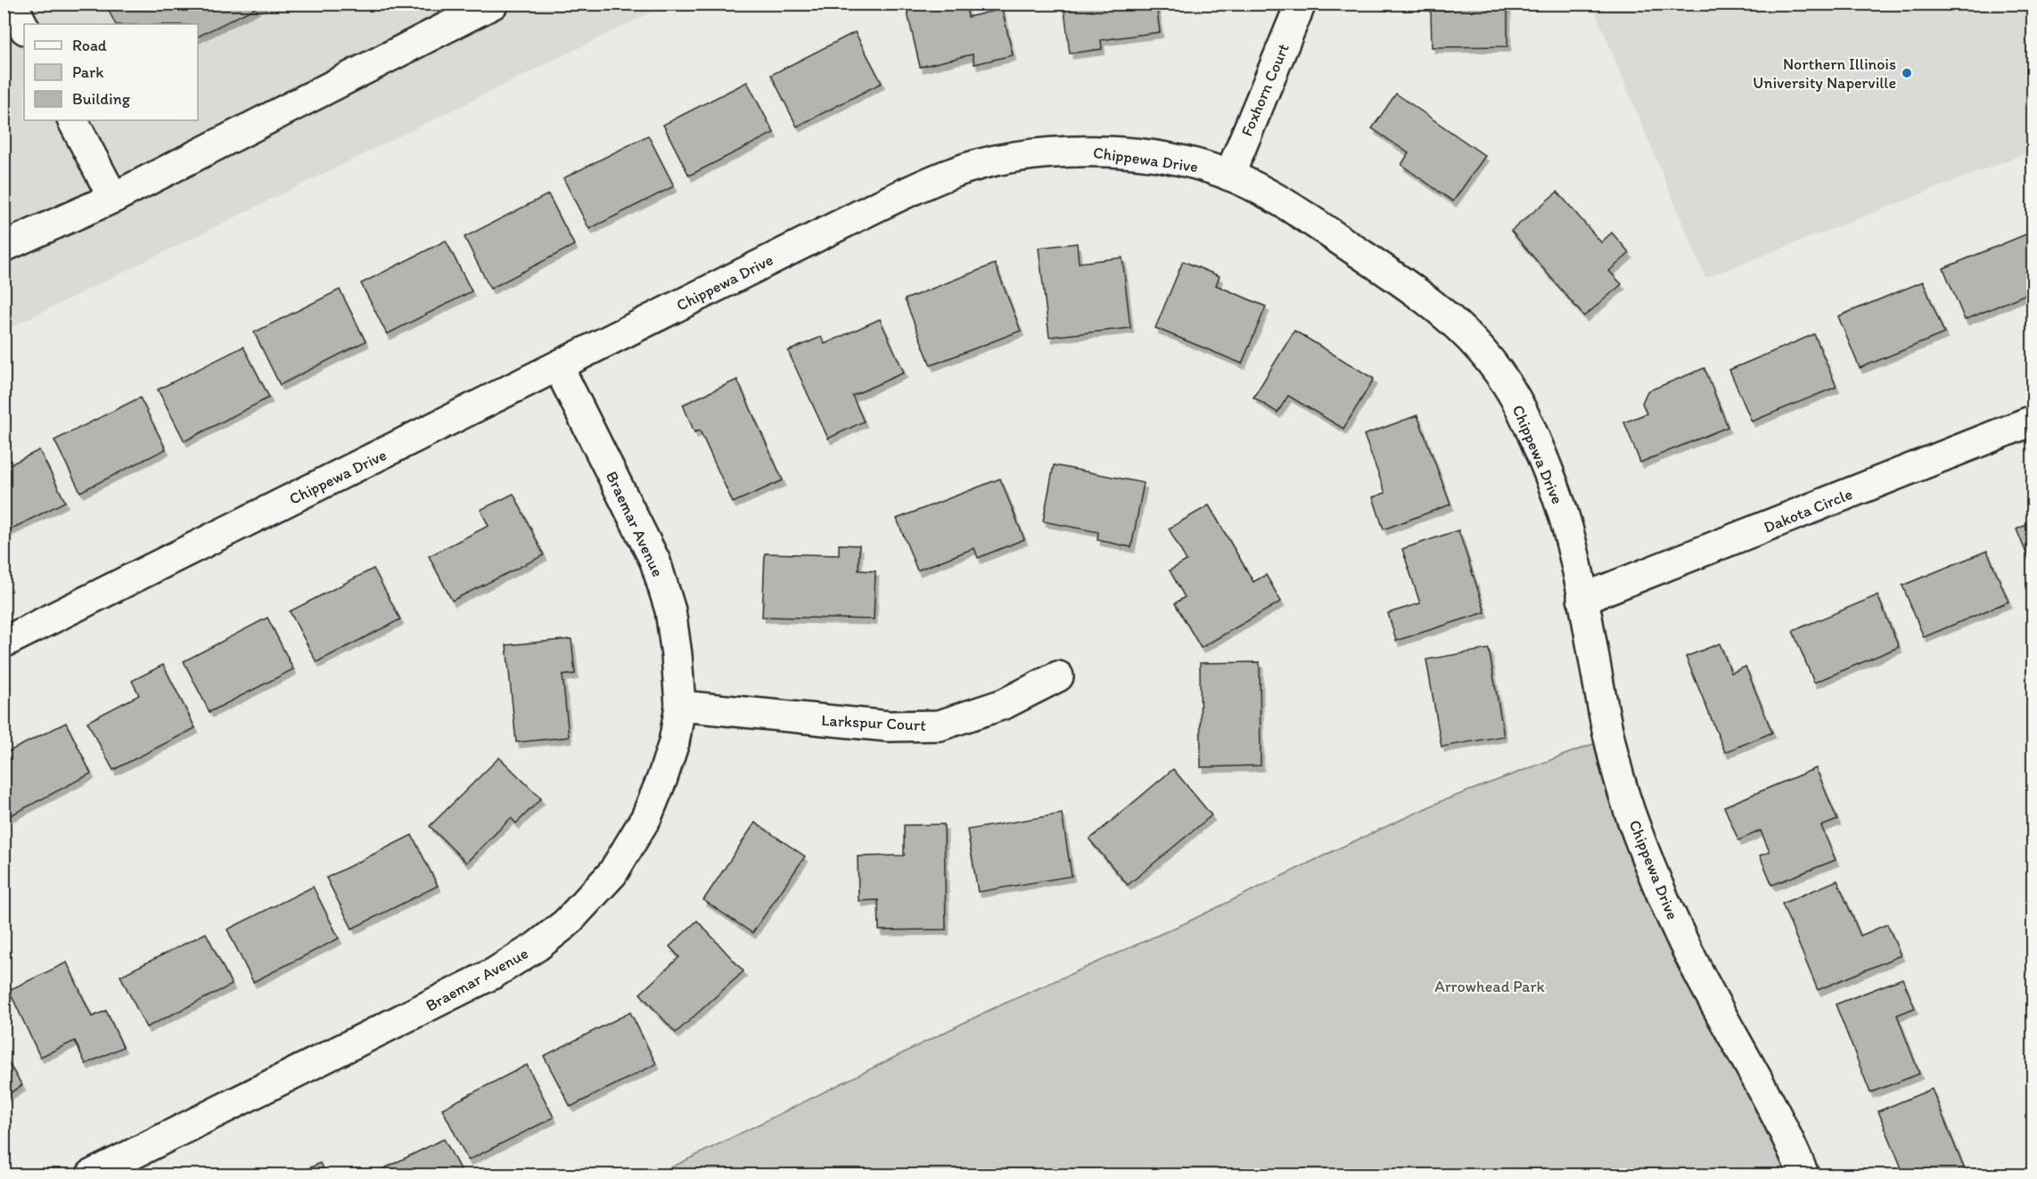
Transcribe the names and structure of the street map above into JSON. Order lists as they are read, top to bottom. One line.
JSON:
{"streets":{"street":["Foxhorn Court","Chippewa Drive","Dakota Circle","Braemar Avenue","Larkspur Court"]},"crossings":[["Foxhorn Court","Chippewa Drive"],["Chippewa Drive","Dakota Circle"],["Chippewa Drive","Braemar Avenue"],["Braemar Avenue","Larkspur Court"]],"parks":["Arrowhead Park"],"places":["Northern Illinois University Naperville"],"legend":["Road","Park","Building"]}
